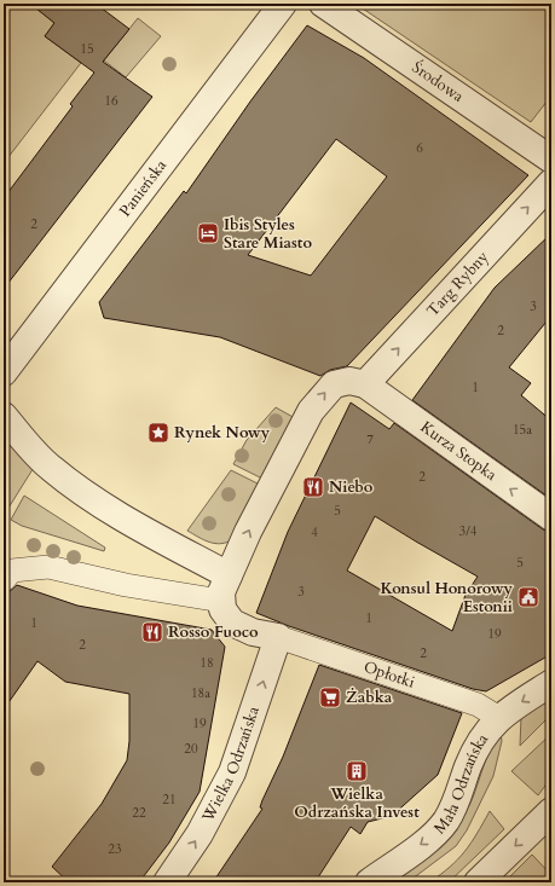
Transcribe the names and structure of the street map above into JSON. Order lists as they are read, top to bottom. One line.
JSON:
{"streets":{"street":["Środowa","Panieńska","Targ Rybny","Kurza Stopka","Opłotki","Wielka Odrzańska","Mała Odrzańska"]},"crossings":[["Targ Rybny","Kurza Stopka"],["Opłotki","Wielka Odrzańska"],["Opłotki","Mała Odrzańska"]],"one_way":["Targ Rybny","Kurza Stopka","Wielka Odrzańska"],"places":{"hotel":["Ibis Styles Stare Miasto"],"place":["Rynek Nowy"],"restaurant":["Niebo","Rosso Fuoco"],"public building":["Konsul Honorowy Estonii"],"supermarket":["Żabka"],"building":["Wielka Odrzańska Invest"]},"house_numbers":["15","16","6","2","3","2","1","15a","7","2","5","3/4","4","5","3","1","1","19","2","2","18","18a","19","20","21","22","23"]}
